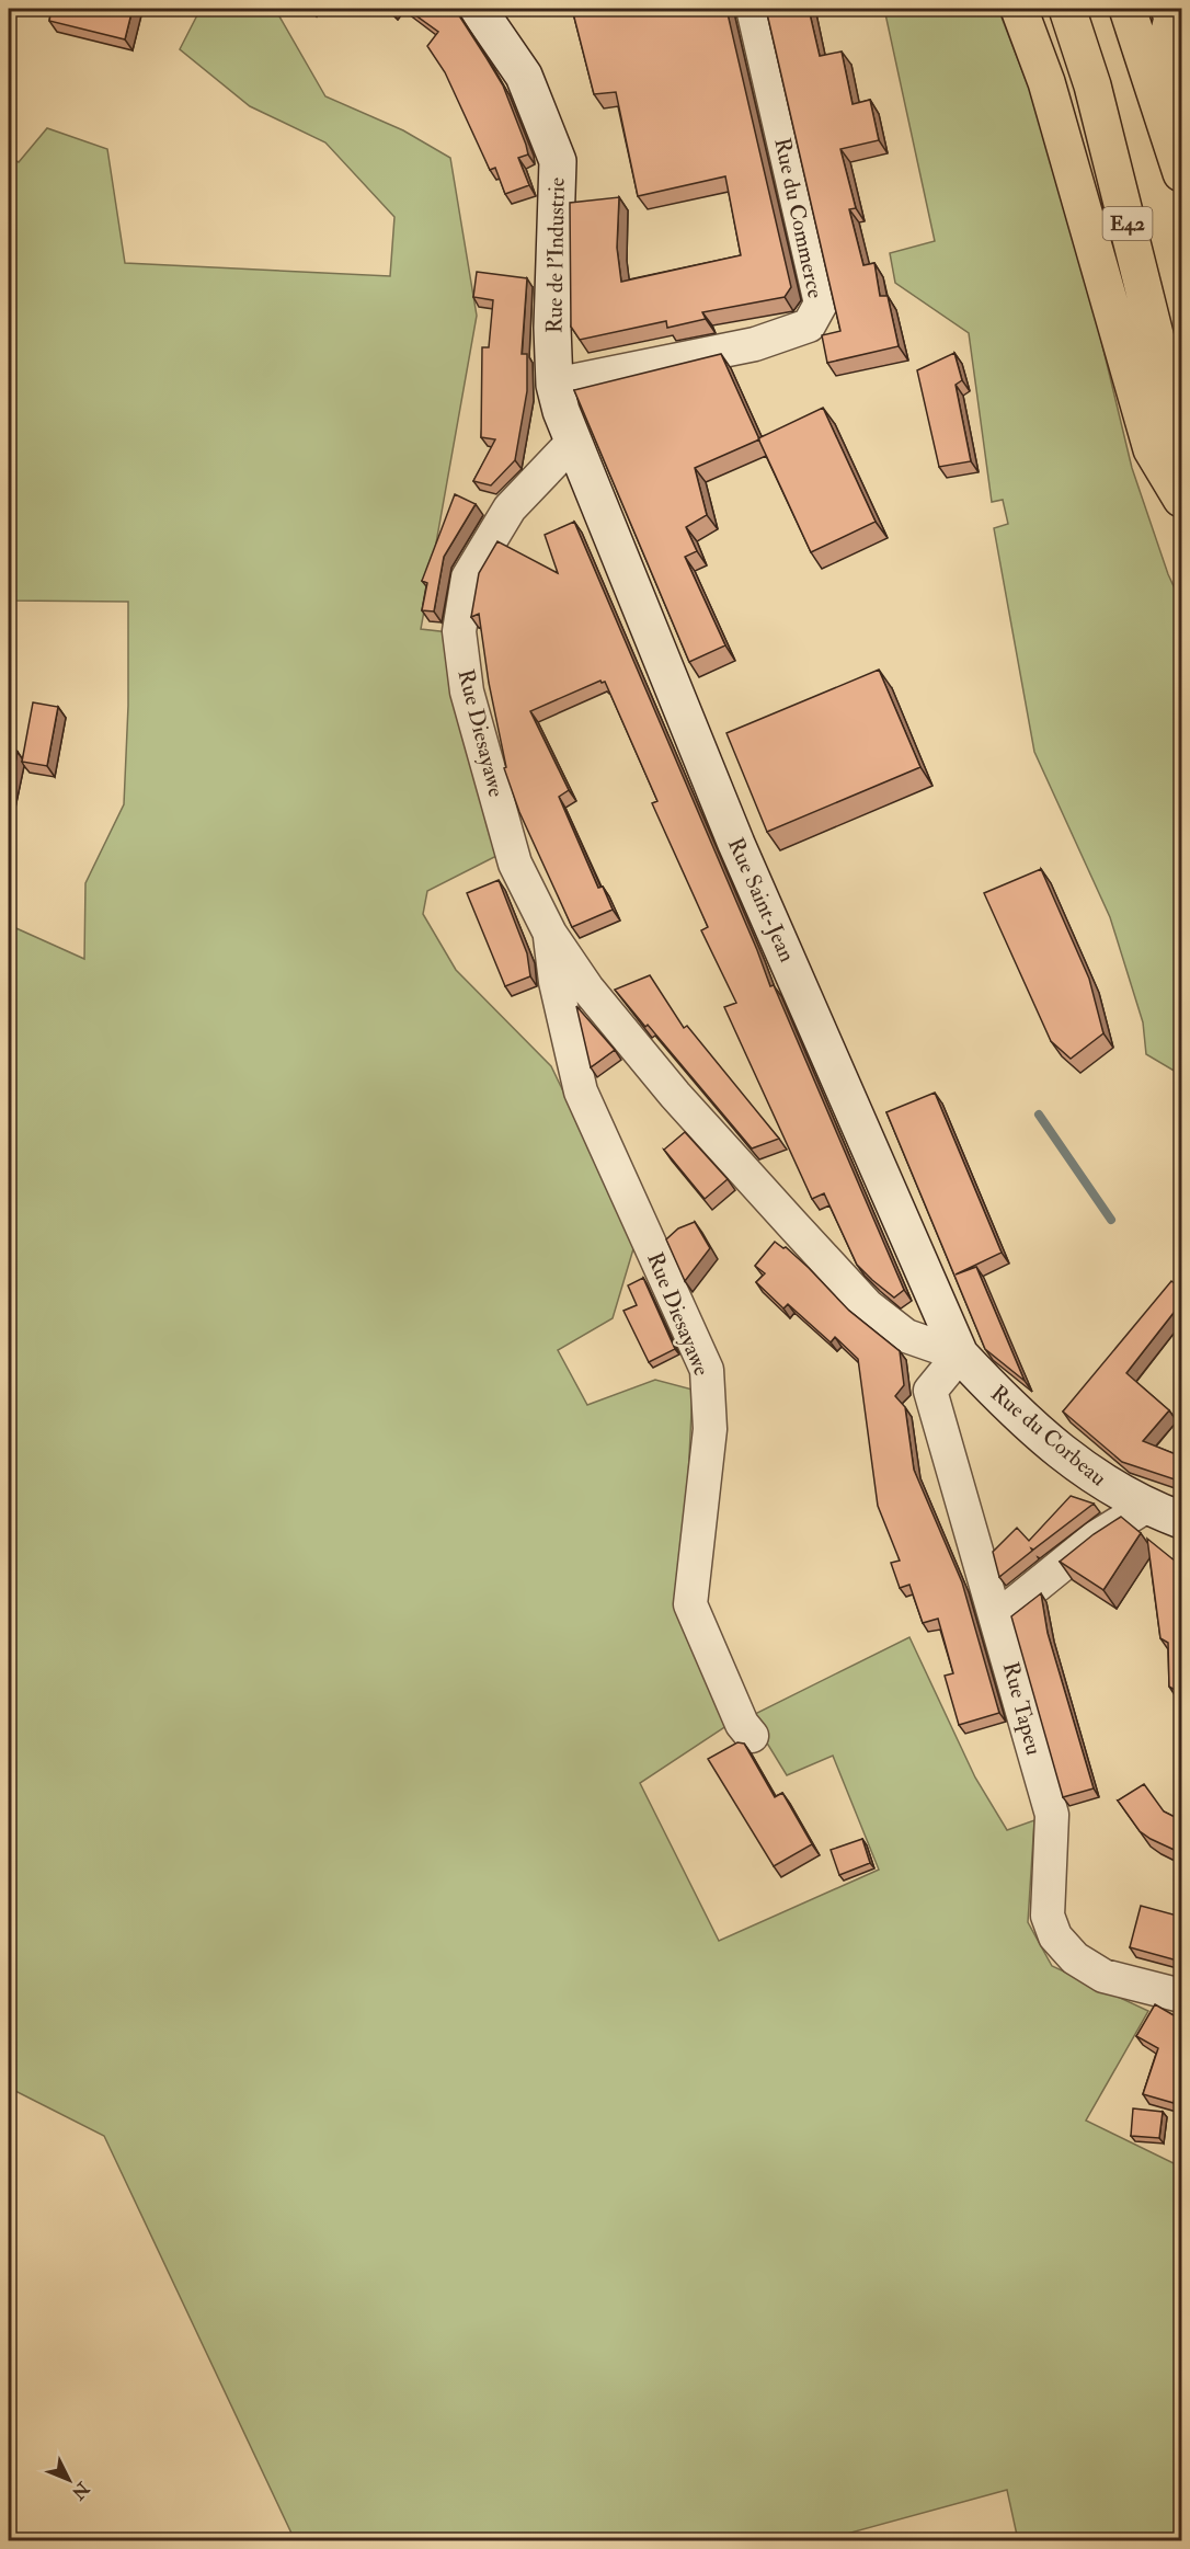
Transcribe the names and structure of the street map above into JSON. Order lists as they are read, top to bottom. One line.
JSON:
{"streets":{"highway":["E42"],"street":["Rue du Commerce","Rue de l'Industrie","Rue Diesayawe","Rue Saint-Jean","Rue du Corbeau","Rue Tapeu"]},"crossings":[["Rue du Commerce","Rue de l'Industrie"],["Rue de l'Industrie","Rue Diesayawe"],["Rue de l'Industrie","Rue Saint-Jean"],["Rue Diesayawe","Rue Saint-Jean"],["Rue Diesayawe","Rue du Corbeau"],["Rue Diesayawe","Rue Tapeu"],["Rue Saint-Jean","Rue du Corbeau"],["Rue Saint-Jean","Rue Tapeu"],["Rue du Corbeau","Rue Tapeu"]],"north":"bottom right"}
